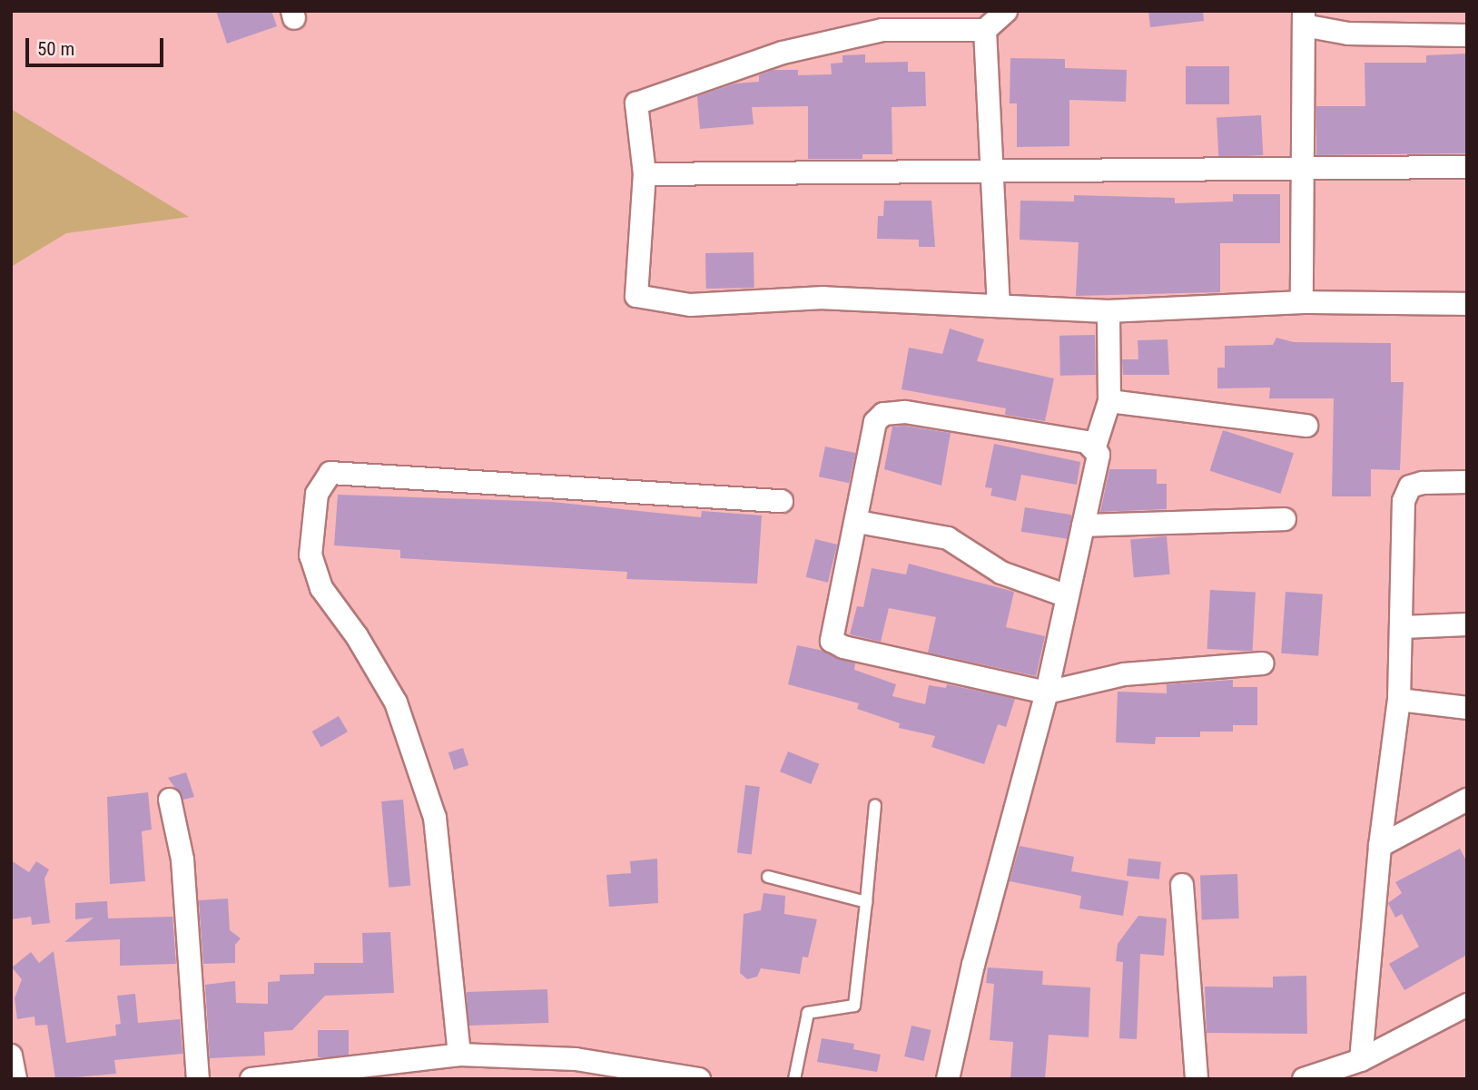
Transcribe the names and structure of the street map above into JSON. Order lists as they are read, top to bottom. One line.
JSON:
{"scale_bar":"50 m"}
